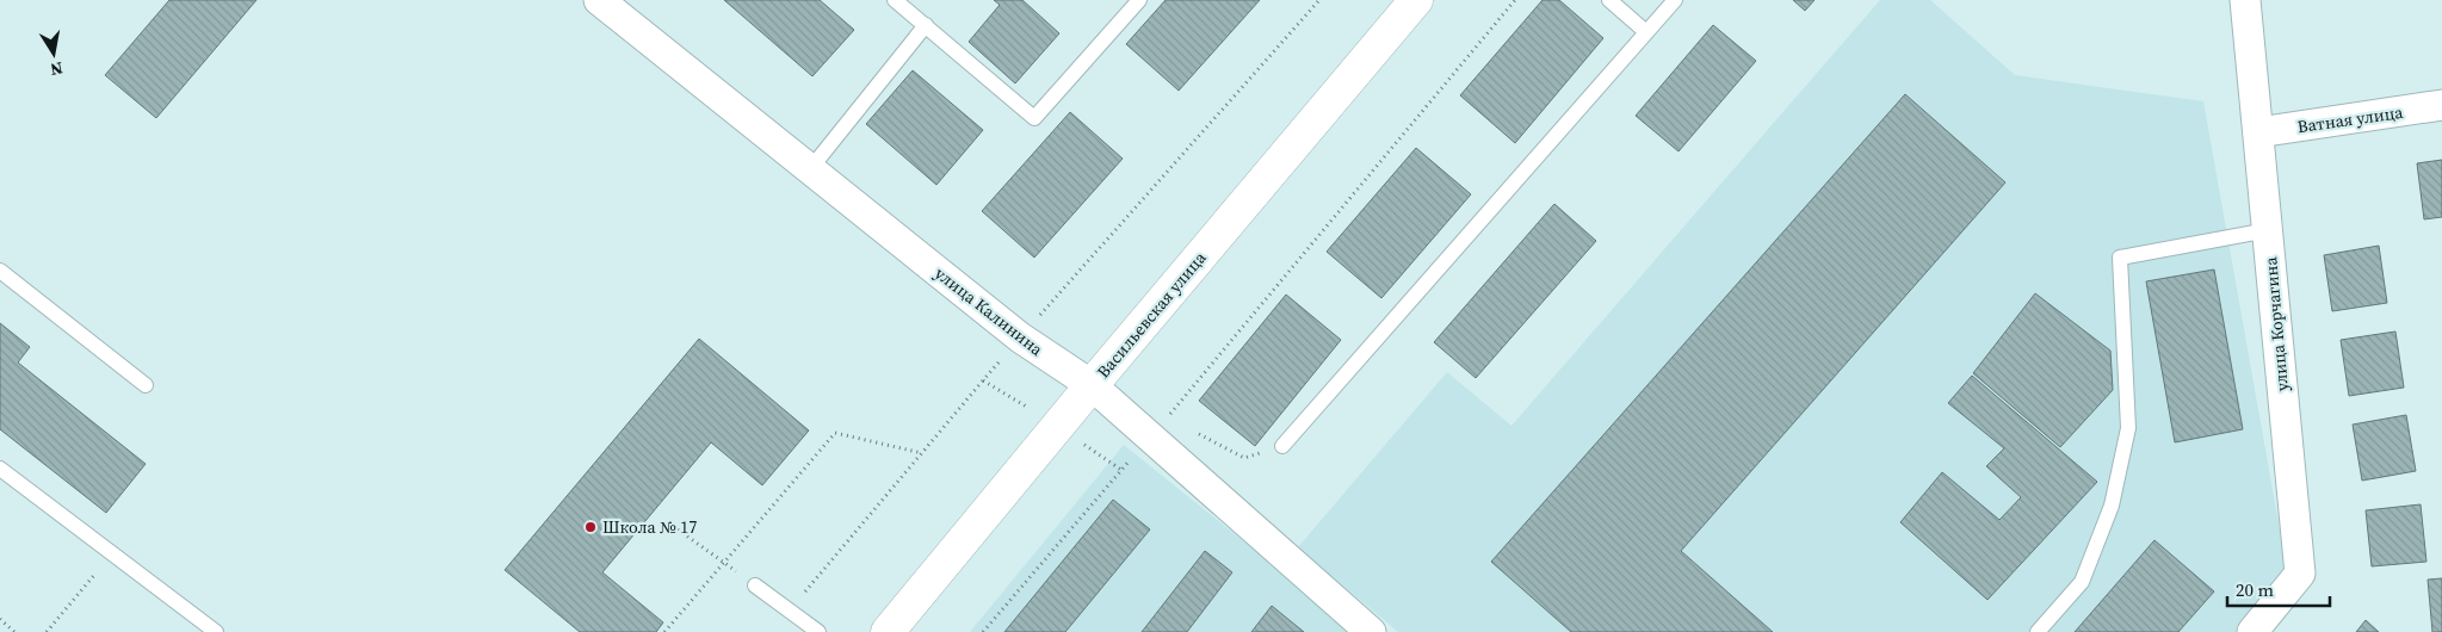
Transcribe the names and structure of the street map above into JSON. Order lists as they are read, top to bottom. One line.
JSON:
{"streets":{"main road":["Васильевская улица"],"street":["Ватная улица","улица Калинина","улица Корчагина"]},"crossings":[["Ватная улица","улица Корчагина"],["улица Калинина","Васильевская улица"]],"places":["Школа № 17"],"scale_bar":"20 m","north":"bottom"}
